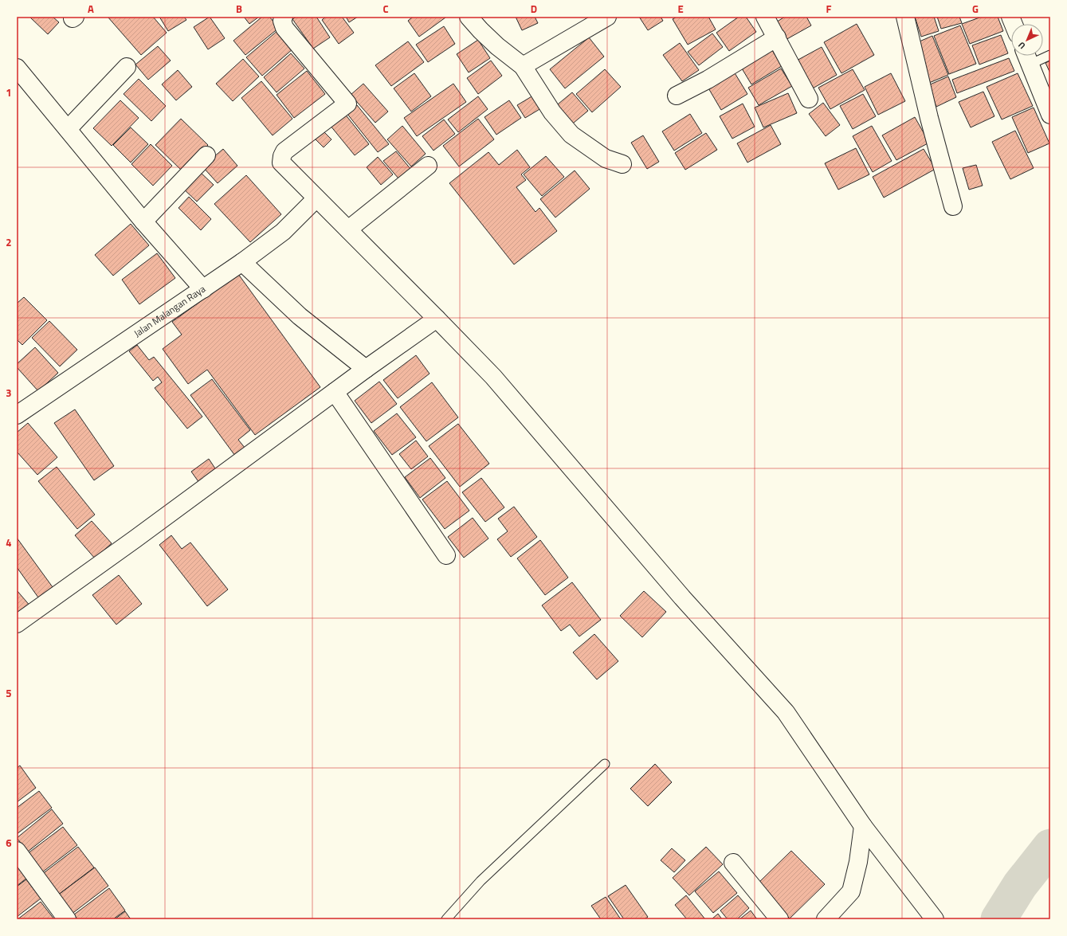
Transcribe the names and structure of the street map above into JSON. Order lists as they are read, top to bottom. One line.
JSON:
{"streets":{"street":["Jalan Malangan Raya"]},"north":"bottom left","grid":{"columns":["A","B","C","D","E","F","G"],"rows":["1","2","3","4","5","6"]}}
